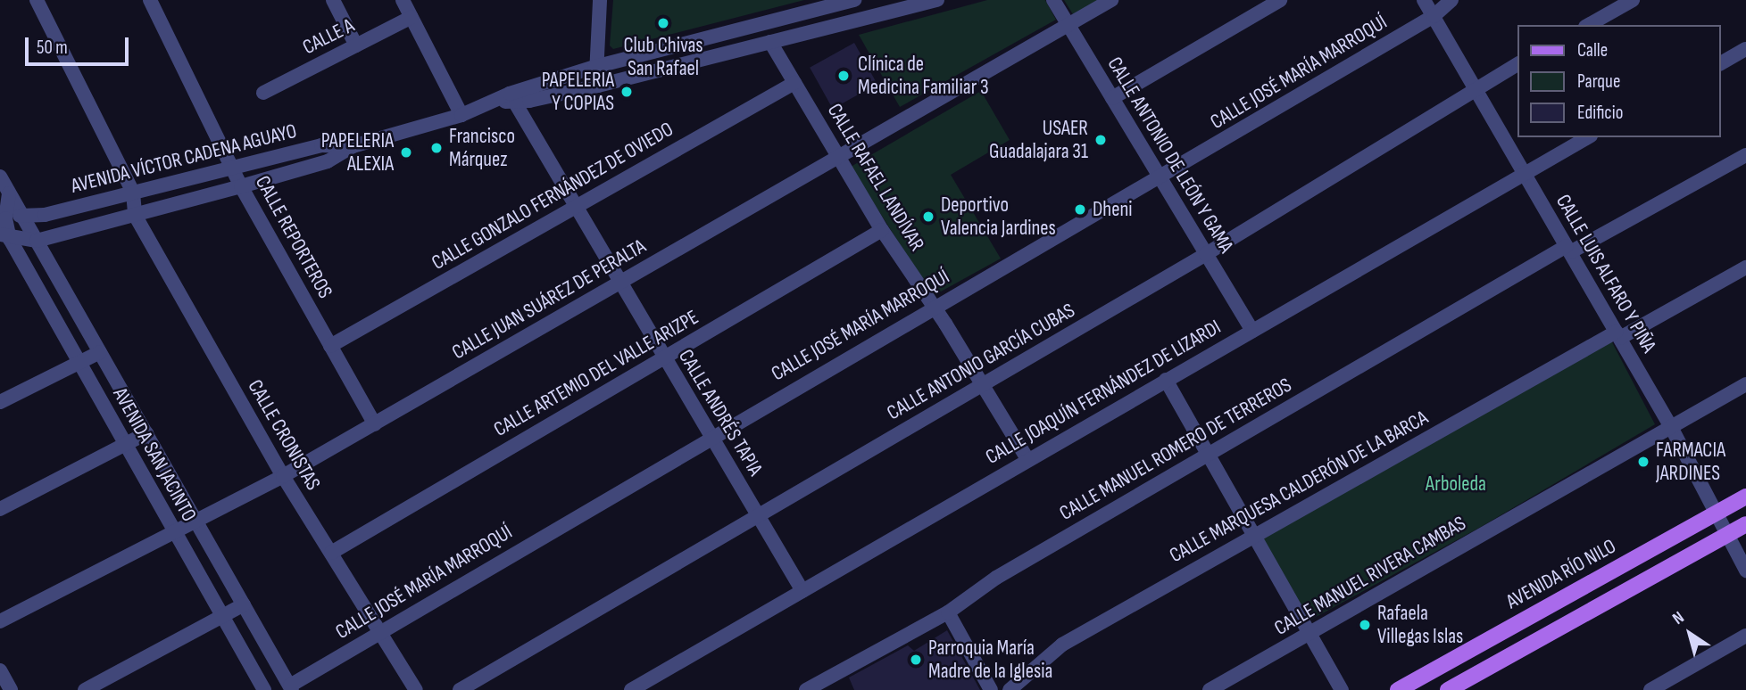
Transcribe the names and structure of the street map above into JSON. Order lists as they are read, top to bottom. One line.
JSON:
{"streets":{"main road":["AVENIDA RÍO NILO"],"street":["CALLE A","CALLE JOSÉ MARÍA MARROQUÍ","CALLE ANTONIO DE LEÓN Y GAMA","AVENIDA VÍCTOR CADENA AGUAYO","CALLE RAFAEL LANDÍVAR","CALLE GONZALO FERNÁNDEZ DE OVIEDO","CALLE REPORTEROS","CALLE LUIS ALFARO Y PIÑA","CALLE JUAN SUÁREZ DE PERALTA","CALLE ANTONIO GARCÍA CUBAS","CALLE ARTEMIO DEL VALLE ARIZPE","CALLE JOAQUÍN FERNÁNDEZ DE LIZARDI","CALLE ANDRÉS TAPIA","CALLE CRONISTAS","CALLE MANUEL ROMERO DE TERREROS","AVENIDA SAN JACINTO","CALLE MARQUESA CALDERÓN DE LA BARCA","CALLE MANUEL RIVERA CAMBAS"]},"crossings":[["CALLE JOSÉ MARÍA MARROQUÍ","CALLE ANTONIO DE LEÓN Y GAMA"],["CALLE JOSÉ MARÍA MARROQUÍ","CALLE RAFAEL LANDÍVAR"],["CALLE JOSÉ MARÍA MARROQUÍ","CALLE LUIS ALFARO Y PIÑA"],["CALLE JOSÉ MARÍA MARROQUÍ","CALLE ANDRÉS TAPIA"],["CALLE JOSÉ MARÍA MARROQUÍ","CALLE CRONISTAS"],["CALLE JOSÉ MARÍA MARROQUÍ","AVENIDA SAN JACINTO"],["CALLE ANTONIO DE LEÓN Y GAMA","CALLE JUAN SUÁREZ DE PERALTA"],["CALLE ANTONIO DE LEÓN Y GAMA","CALLE ANTONIO GARCÍA CUBAS"],["CALLE ANTONIO DE LEÓN Y GAMA","CALLE JOAQUÍN FERNÁNDEZ DE LIZARDI"],["AVENIDA VÍCTOR CADENA AGUAYO","CALLE RAFAEL LANDÍVAR"],["AVENIDA VÍCTOR CADENA AGUAYO","CALLE REPORTEROS"],["AVENIDA VÍCTOR CADENA AGUAYO","CALLE ANDRÉS TAPIA"],["AVENIDA VÍCTOR CADENA AGUAYO","CALLE CRONISTAS"],["AVENIDA VÍCTOR CADENA AGUAYO","AVENIDA SAN JACINTO"],["CALLE RAFAEL LANDÍVAR","CALLE GONZALO FERNÁNDEZ DE OVIEDO"],["CALLE RAFAEL LANDÍVAR","CALLE JUAN SUÁREZ DE PERALTA"],["CALLE RAFAEL LANDÍVAR","CALLE ANTONIO GARCÍA CUBAS"],["CALLE RAFAEL LANDÍVAR","CALLE ARTEMIO DEL VALLE ARIZPE"],["CALLE RAFAEL LANDÍVAR","CALLE JOAQUÍN FERNÁNDEZ DE LIZARDI"],["CALLE GONZALO FERNÁNDEZ DE OVIEDO","CALLE REPORTEROS"],["CALLE GONZALO FERNÁNDEZ DE OVIEDO","CALLE ANDRÉS TAPIA"],["CALLE REPORTEROS","CALLE JUAN SUÁREZ DE PERALTA"],["CALLE LUIS ALFARO Y PIÑA","CALLE ANTONIO GARCÍA CUBAS"],["CALLE LUIS ALFARO Y PIÑA","CALLE JOAQUÍN FERNÁNDEZ DE LIZARDI"],["CALLE LUIS ALFARO Y PIÑA","CALLE MANUEL ROMERO DE TERREROS"],["CALLE LUIS ALFARO Y PIÑA","CALLE MARQUESA CALDERÓN DE LA BARCA"],["CALLE LUIS ALFARO Y PIÑA","AVENIDA RÍO NILO"],["CALLE LUIS ALFARO Y PIÑA","CALLE MANUEL RIVERA CAMBAS"],["CALLE JUAN SUÁREZ DE PERALTA","CALLE ANDRÉS TAPIA"],["CALLE JUAN SUÁREZ DE PERALTA","CALLE CRONISTAS"],["CALLE JUAN SUÁREZ DE PERALTA","AVENIDA SAN JACINTO"],["CALLE ANTONIO GARCÍA CUBAS","CALLE ANDRÉS TAPIA"],["CALLE ARTEMIO DEL VALLE ARIZPE","CALLE ANDRÉS TAPIA"],["CALLE ARTEMIO DEL VALLE ARIZPE","CALLE CRONISTAS"],["CALLE JOAQUÍN FERNÁNDEZ DE LIZARDI","CALLE ANDRÉS TAPIA"]],"parks":["Arboleda"],"places":["Club Chivas San Rafael","Clínica de Medicina Familiar 3","PAPELERIA Y COPIAS","USAER Guadalajara 31","Francisco Márquez","PAPELERIA ALEXIA","Dheni","Deportivo Valencia Jardines","FARMACIA JARDINES","Rafaela Villegas Islas","Parroquia María Madre de la Iglesia"],"legend":["Calle","Parque","Edificio"],"scale_bar":"50 m","north":"top left"}
